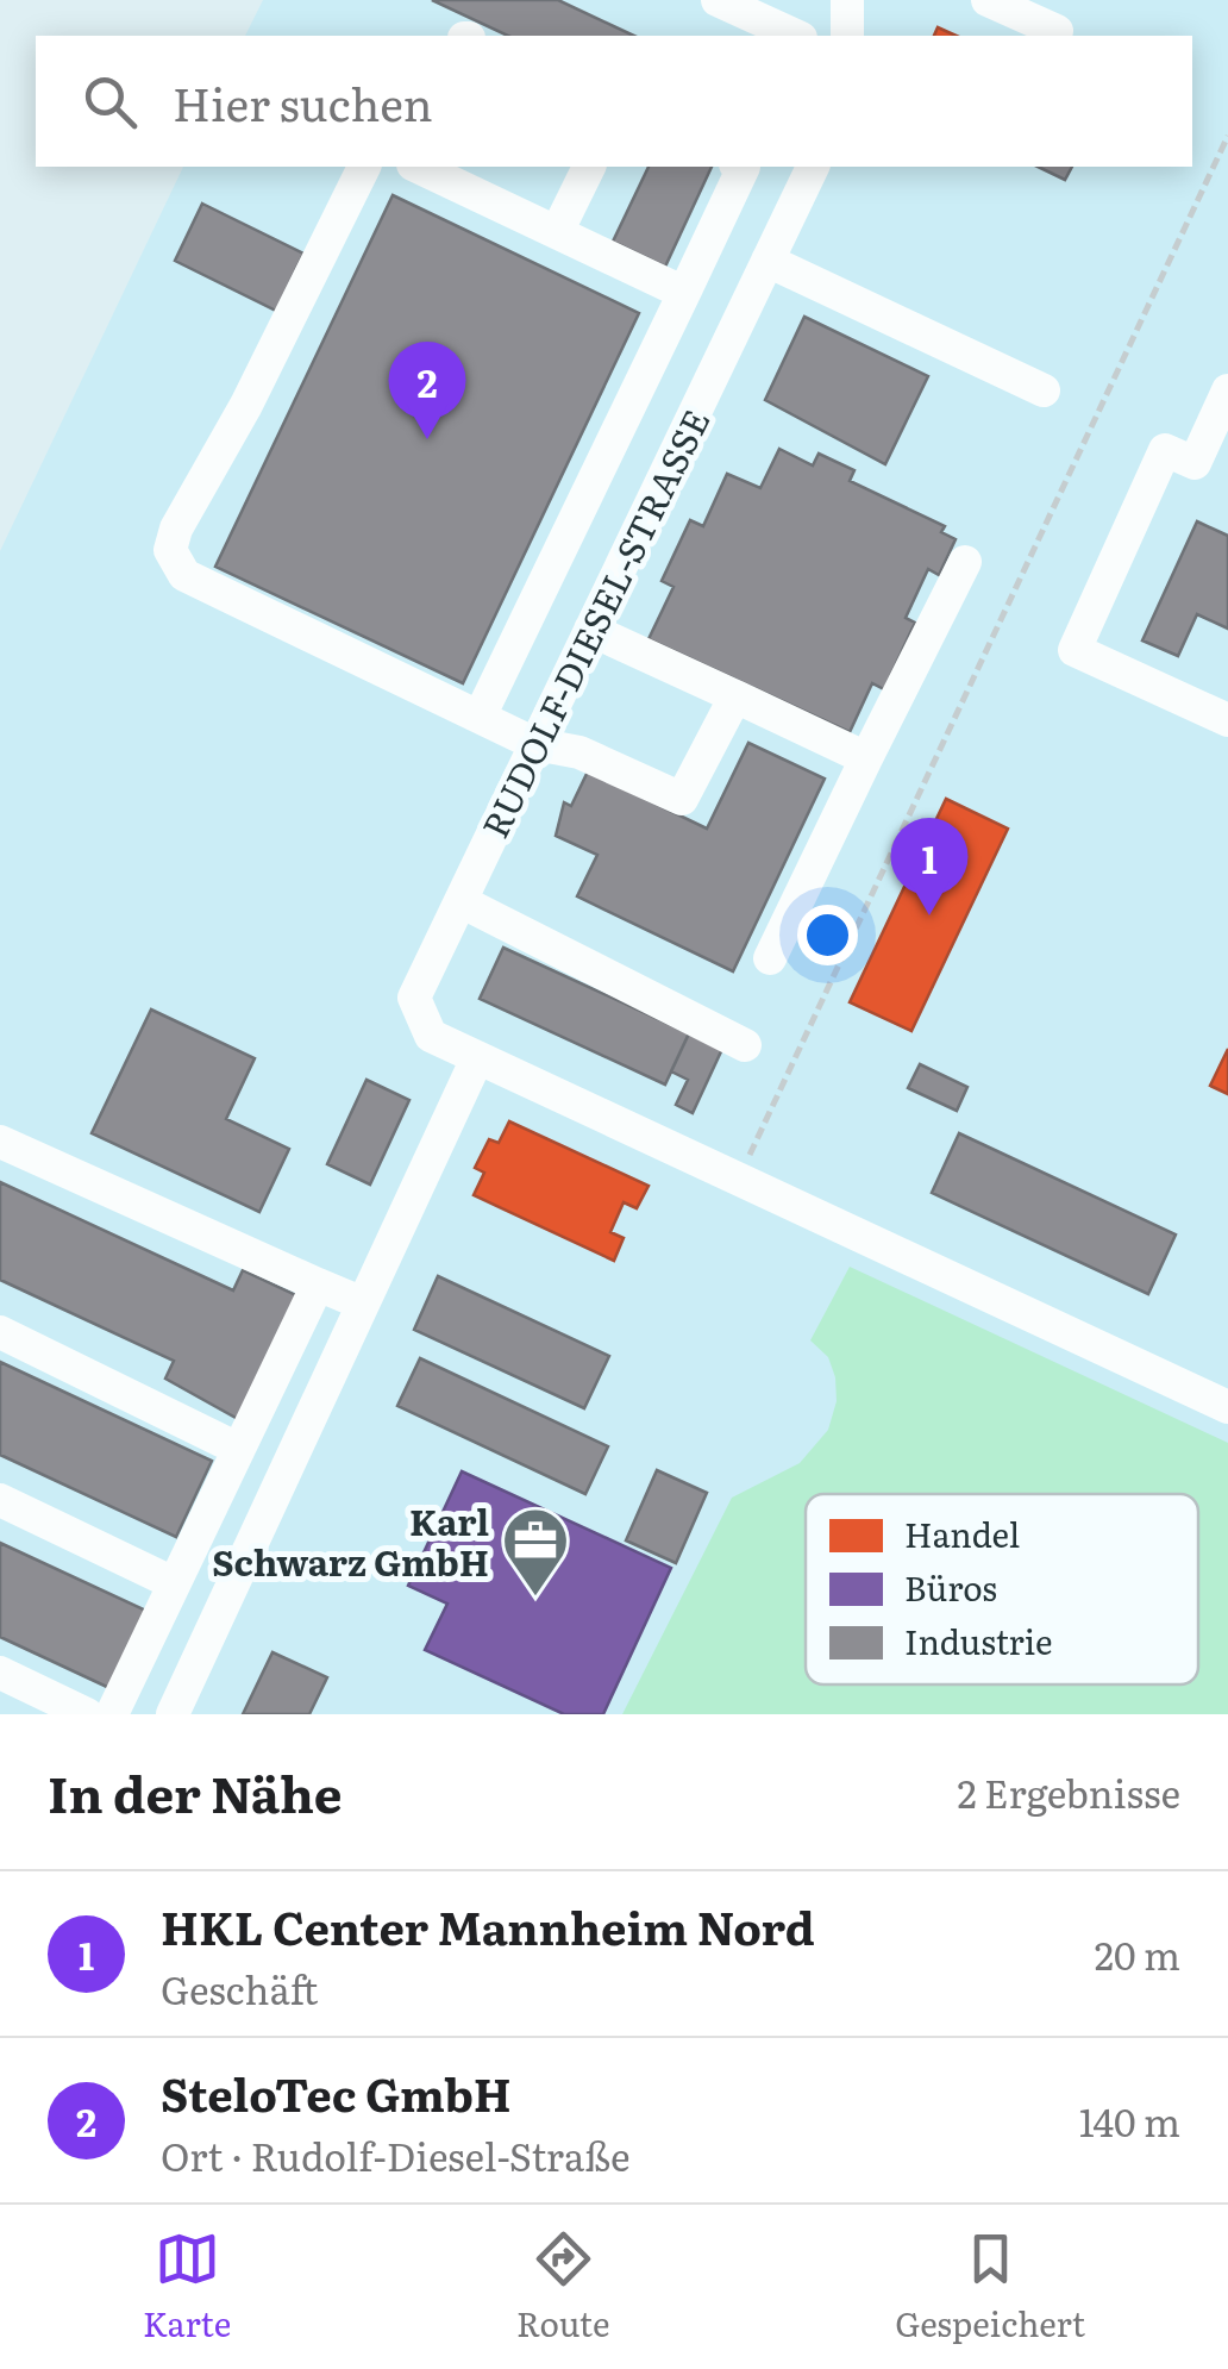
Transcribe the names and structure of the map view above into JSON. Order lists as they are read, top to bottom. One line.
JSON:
{"streets":{"street":["RUDOLF-DIESEL-STRASSE"]},"places":{"office":["Karl Schwarz GmbH"]},"legend":["Handel","Büros","Industrie"],"page":{"search":"Hier suchen","pins":["2","1"],"heading":["In der Nähe","2 Ergebnisse"],"list":[{"mark":"1","name":"HKL Center Mannheim Nord","note":"Geschäft","value":"20 m"},{"mark":"2","name":"SteloTec GmbH","note":"Ort · Rudolf-Diesel-Straße","value":"140 m"}],"nav":["Karte","Route","Gespeichert"]}}
